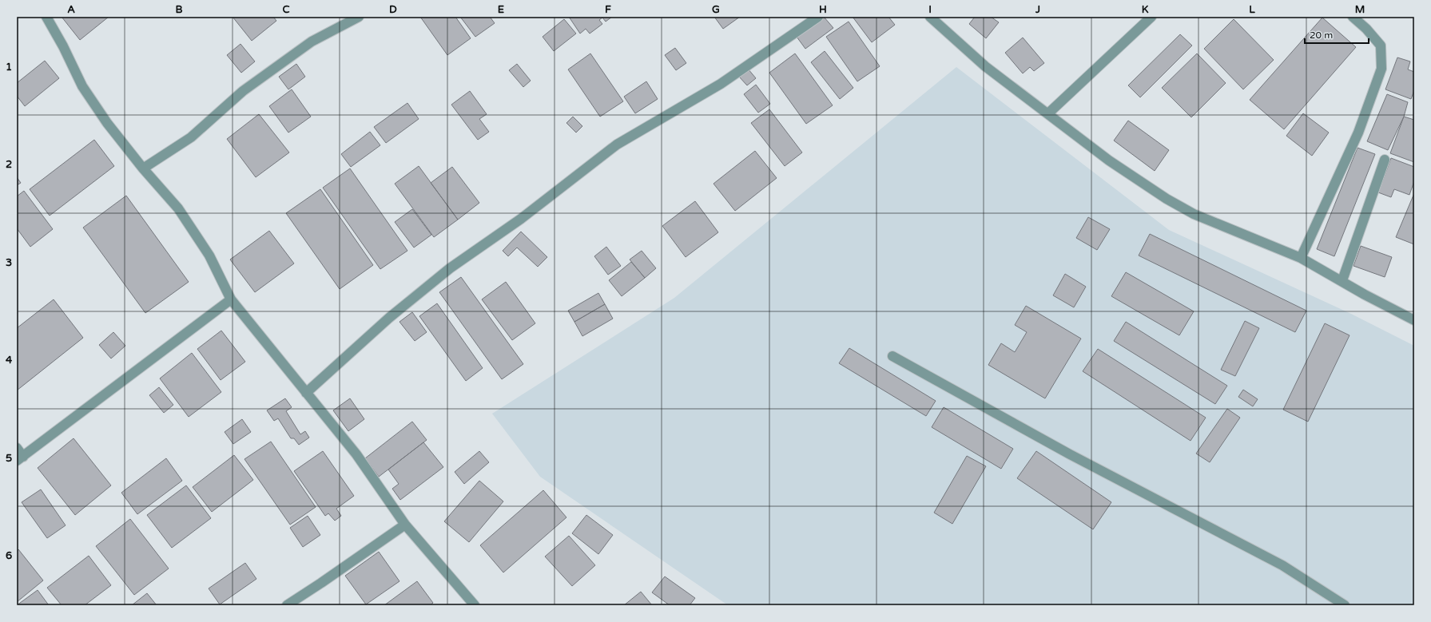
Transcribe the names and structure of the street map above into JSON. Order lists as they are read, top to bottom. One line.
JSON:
{"scale_bar":"20 m","grid":{"columns":["A","B","C","D","E","F","G","H","I","J","K","L","M"],"rows":["1","2","3","4","5","6"]}}
